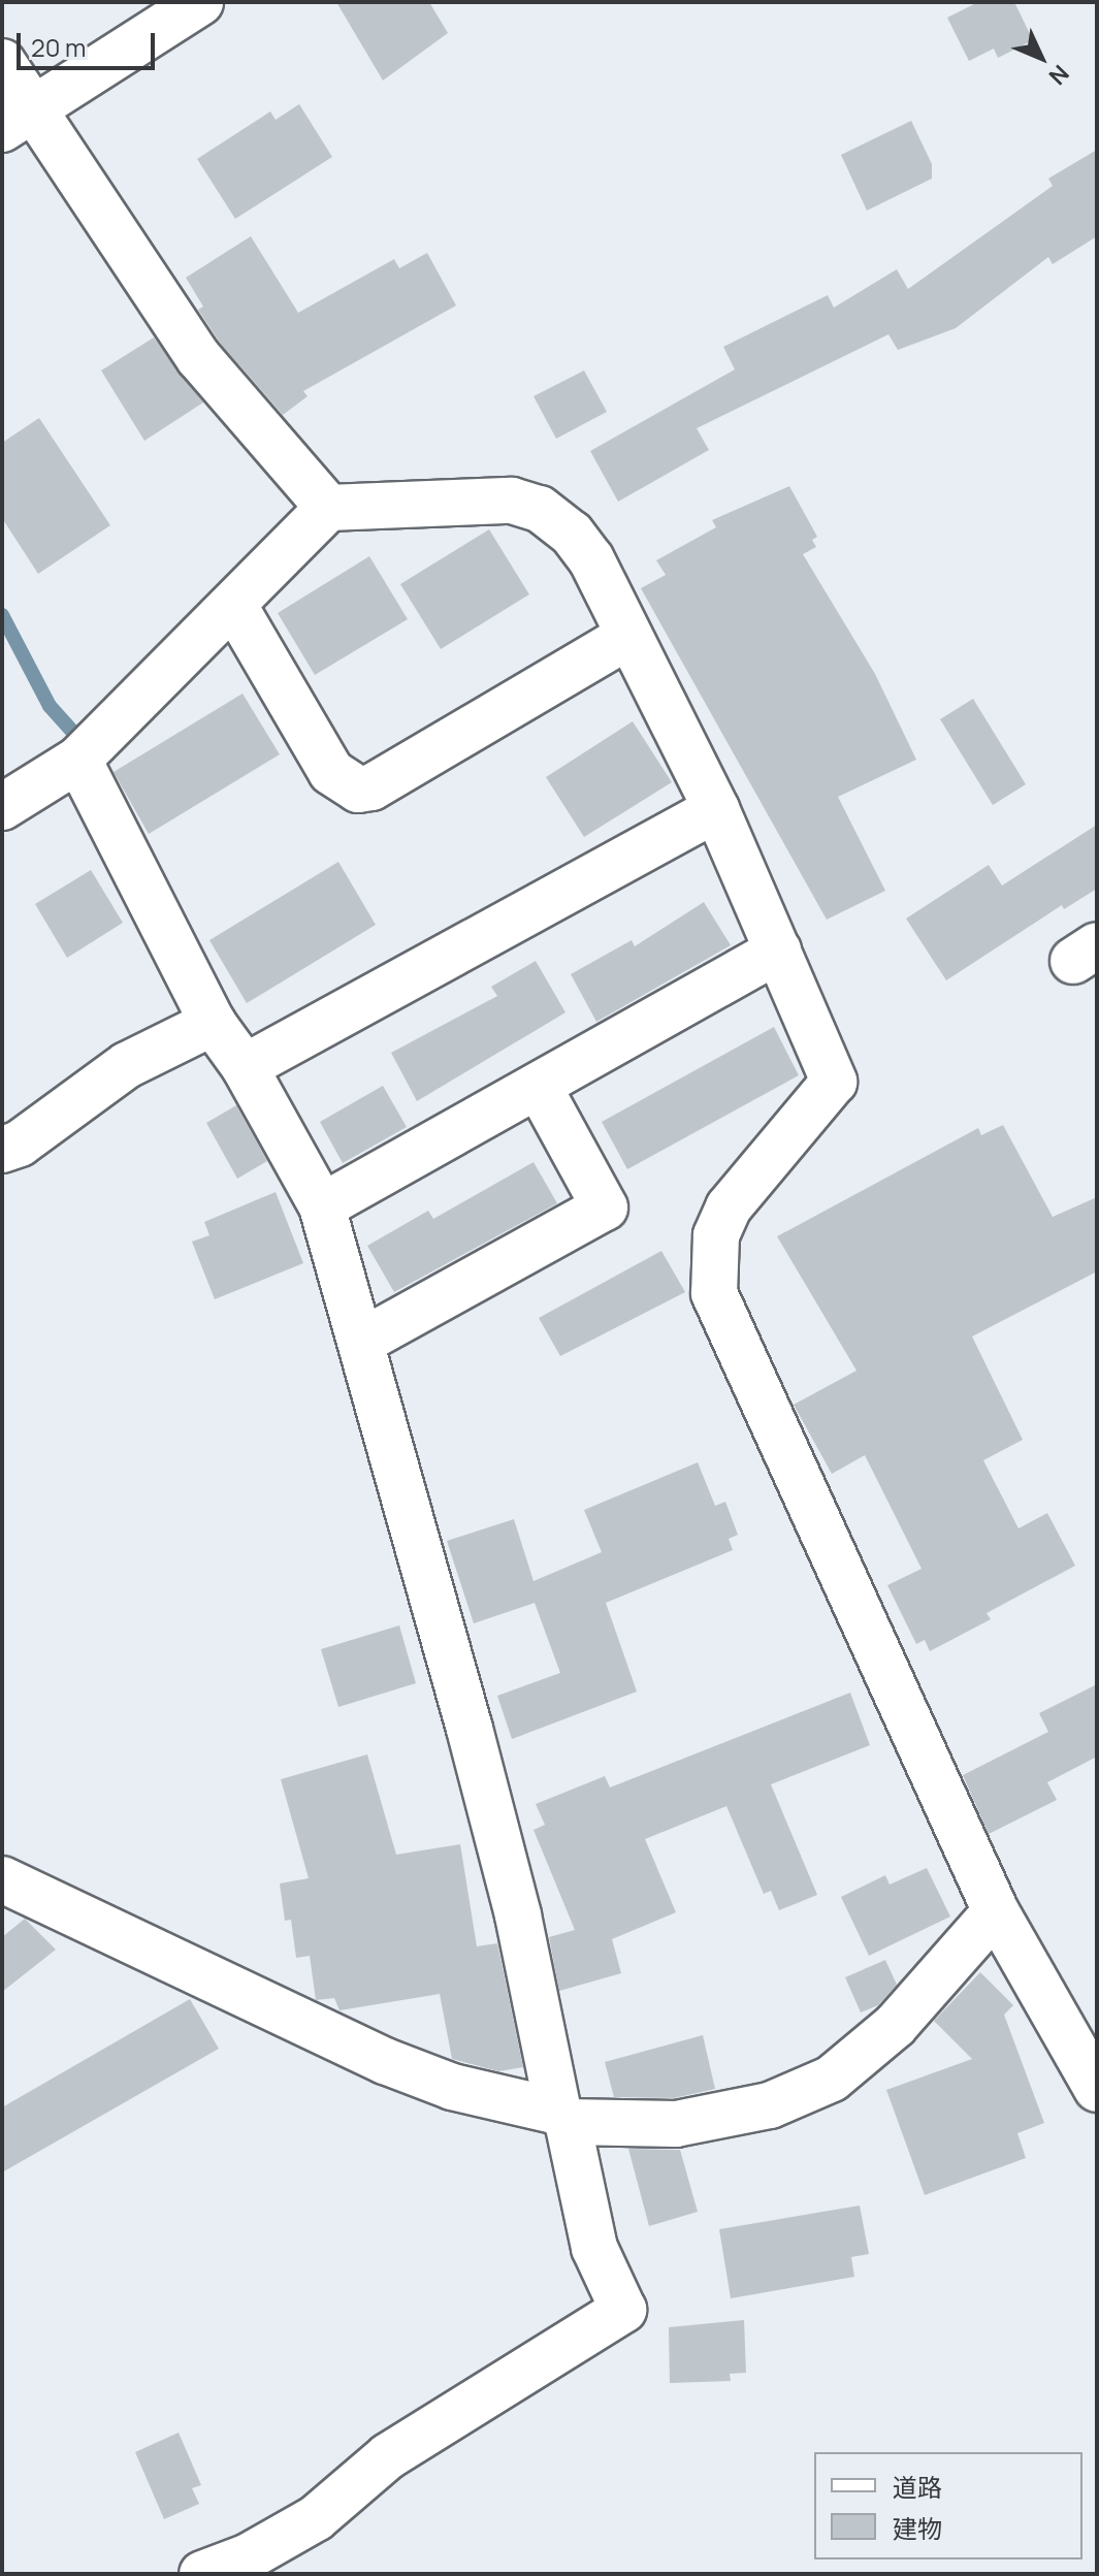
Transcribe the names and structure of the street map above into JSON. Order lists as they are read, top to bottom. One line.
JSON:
{"legend":["道路","建物"],"scale_bar":"20 m","north":"bottom right"}
